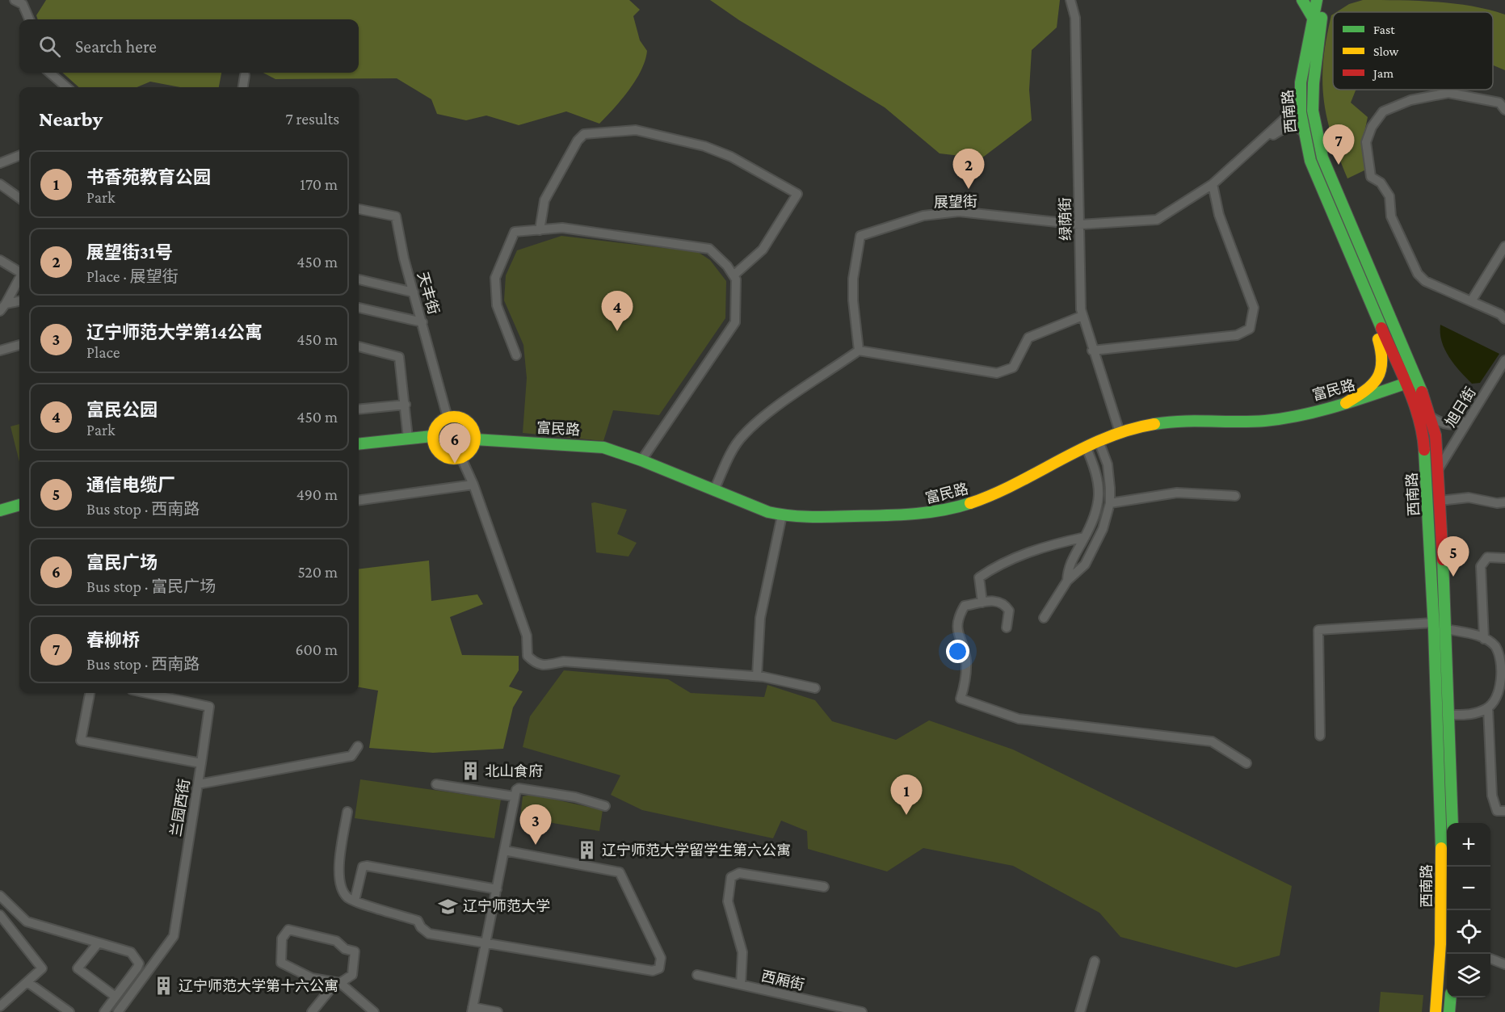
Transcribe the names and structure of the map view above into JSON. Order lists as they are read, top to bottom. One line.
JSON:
{"streets":{"main road":["西南路","富民路"],"street":["展望街","绿荫街","天丰街","旭日街","兰园西街","西厢街"]},"crossings":[["西南路","展望街"],["西南路","富民路"],["西南路","旭日街"],["展望街","绿荫街"],["绿荫街","富民路"],["天丰街","富民路"]],"places":{"building":["北山食府","辽宁师范大学留学生第六公寓","辽宁师范大学第十六公寓"],"school or university":["辽宁师范大学"]},"legend":["Fast","Slow","Jam"],"page":{"search":"Search here","heading":["Nearby","7 results"],"pins":["7","2","4","6","5","1","3"],"list":[{"mark":"1","name":"书香苑教育公园","note":"Park","value":"170 m"},{"mark":"2","name":"展望街31号","note":"Place · 展望街","value":"450 m"},{"mark":"3","name":"辽宁师范大学第14公寓","note":"Place","value":"450 m"},{"mark":"4","name":"富民公园","note":"Park","value":"450 m"},{"mark":"5","name":"通信电缆厂","note":"Bus stop · 西南路","value":"490 m"},{"mark":"6","name":"富民广场","note":"Bus stop · 富民广场","value":"520 m"},{"mark":"7","name":"春柳桥","note":"Bus stop · 西南路","value":"600 m"}],"map_buttons":["+","−"]}}
